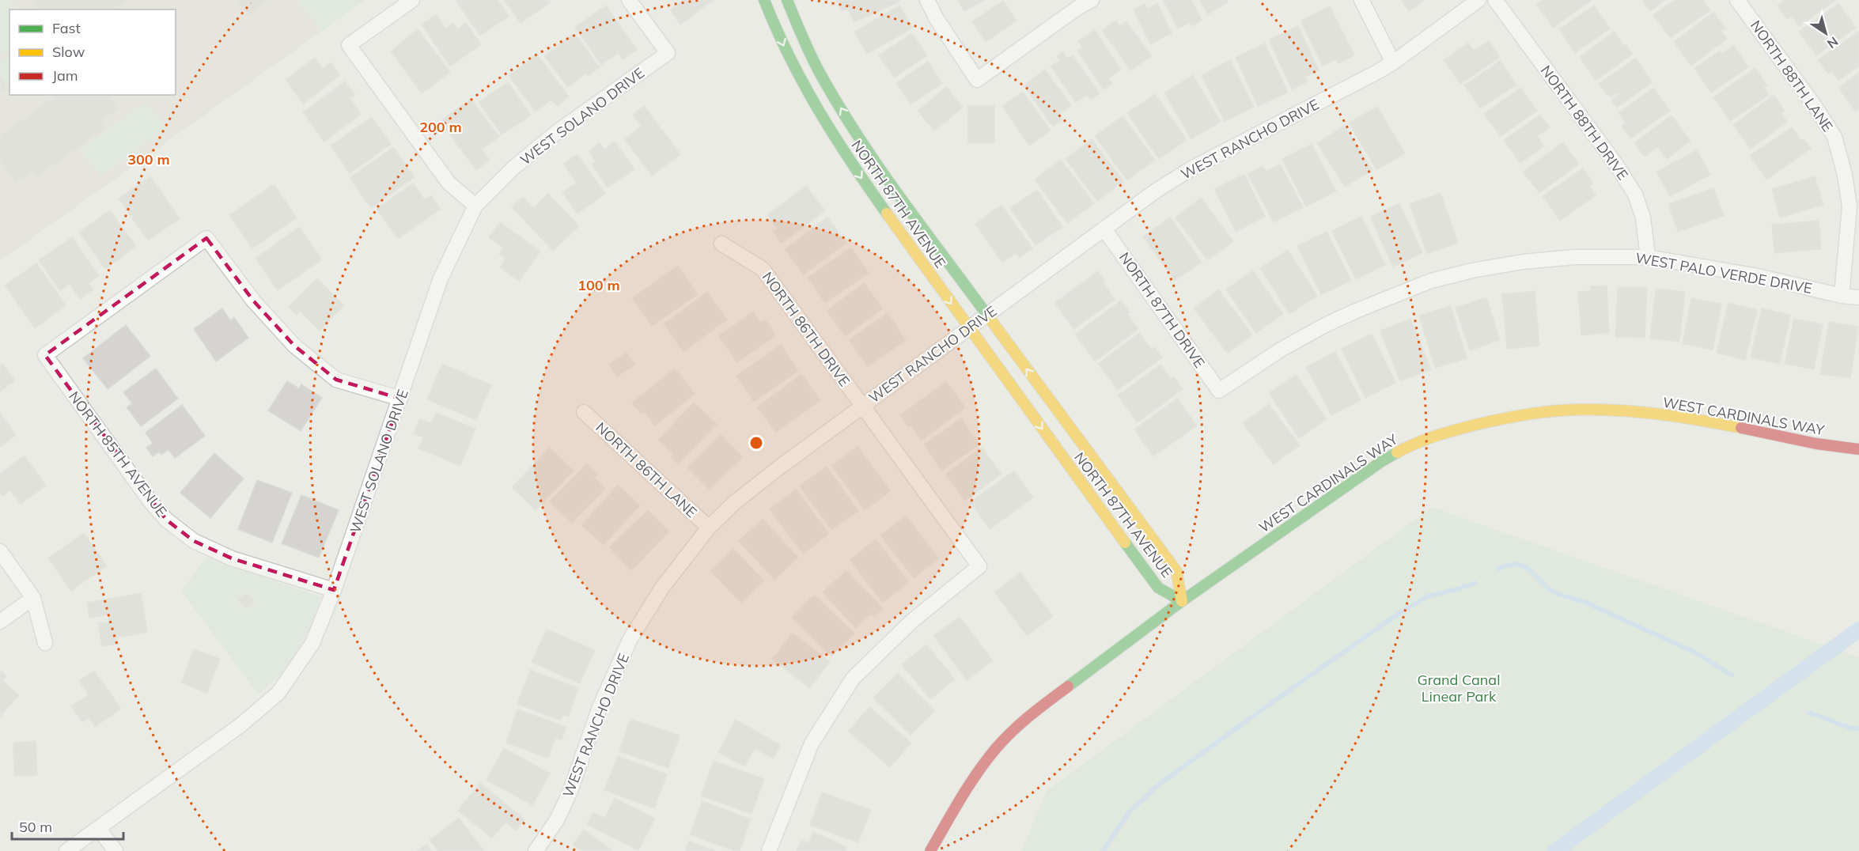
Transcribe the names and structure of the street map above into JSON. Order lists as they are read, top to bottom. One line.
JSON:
{"streets":{"street":["NORTH 88TH LANE","WEST SOLANO DRIVE","NORTH 88TH DRIVE","WEST RANCHO DRIVE","NORTH 87TH AVENUE","WEST PALO VERDE DRIVE","NORTH 87TH DRIVE","NORTH 86TH DRIVE","WEST CARDINALS WAY","NORTH 85TH AVENUE","NORTH 86TH LANE"]},"crossings":[["NORTH 88TH LANE","WEST PALO VERDE DRIVE"],["WEST SOLANO DRIVE","NORTH 85TH AVENUE"],["NORTH 88TH DRIVE","WEST PALO VERDE DRIVE"],["WEST RANCHO DRIVE","NORTH 87TH AVENUE"],["WEST RANCHO DRIVE","NORTH 87TH DRIVE"],["WEST RANCHO DRIVE","NORTH 86TH DRIVE"],["WEST RANCHO DRIVE","NORTH 86TH LANE"],["NORTH 87TH AVENUE","WEST CARDINALS WAY"],["WEST PALO VERDE DRIVE","NORTH 87TH DRIVE"]],"parks":["Grand Canal Linear Park"],"legend":["Fast","Slow","Jam"],"scale_bar":"50 m","north":"bottom right","rings":["200 m","300 m","100 m"]}
